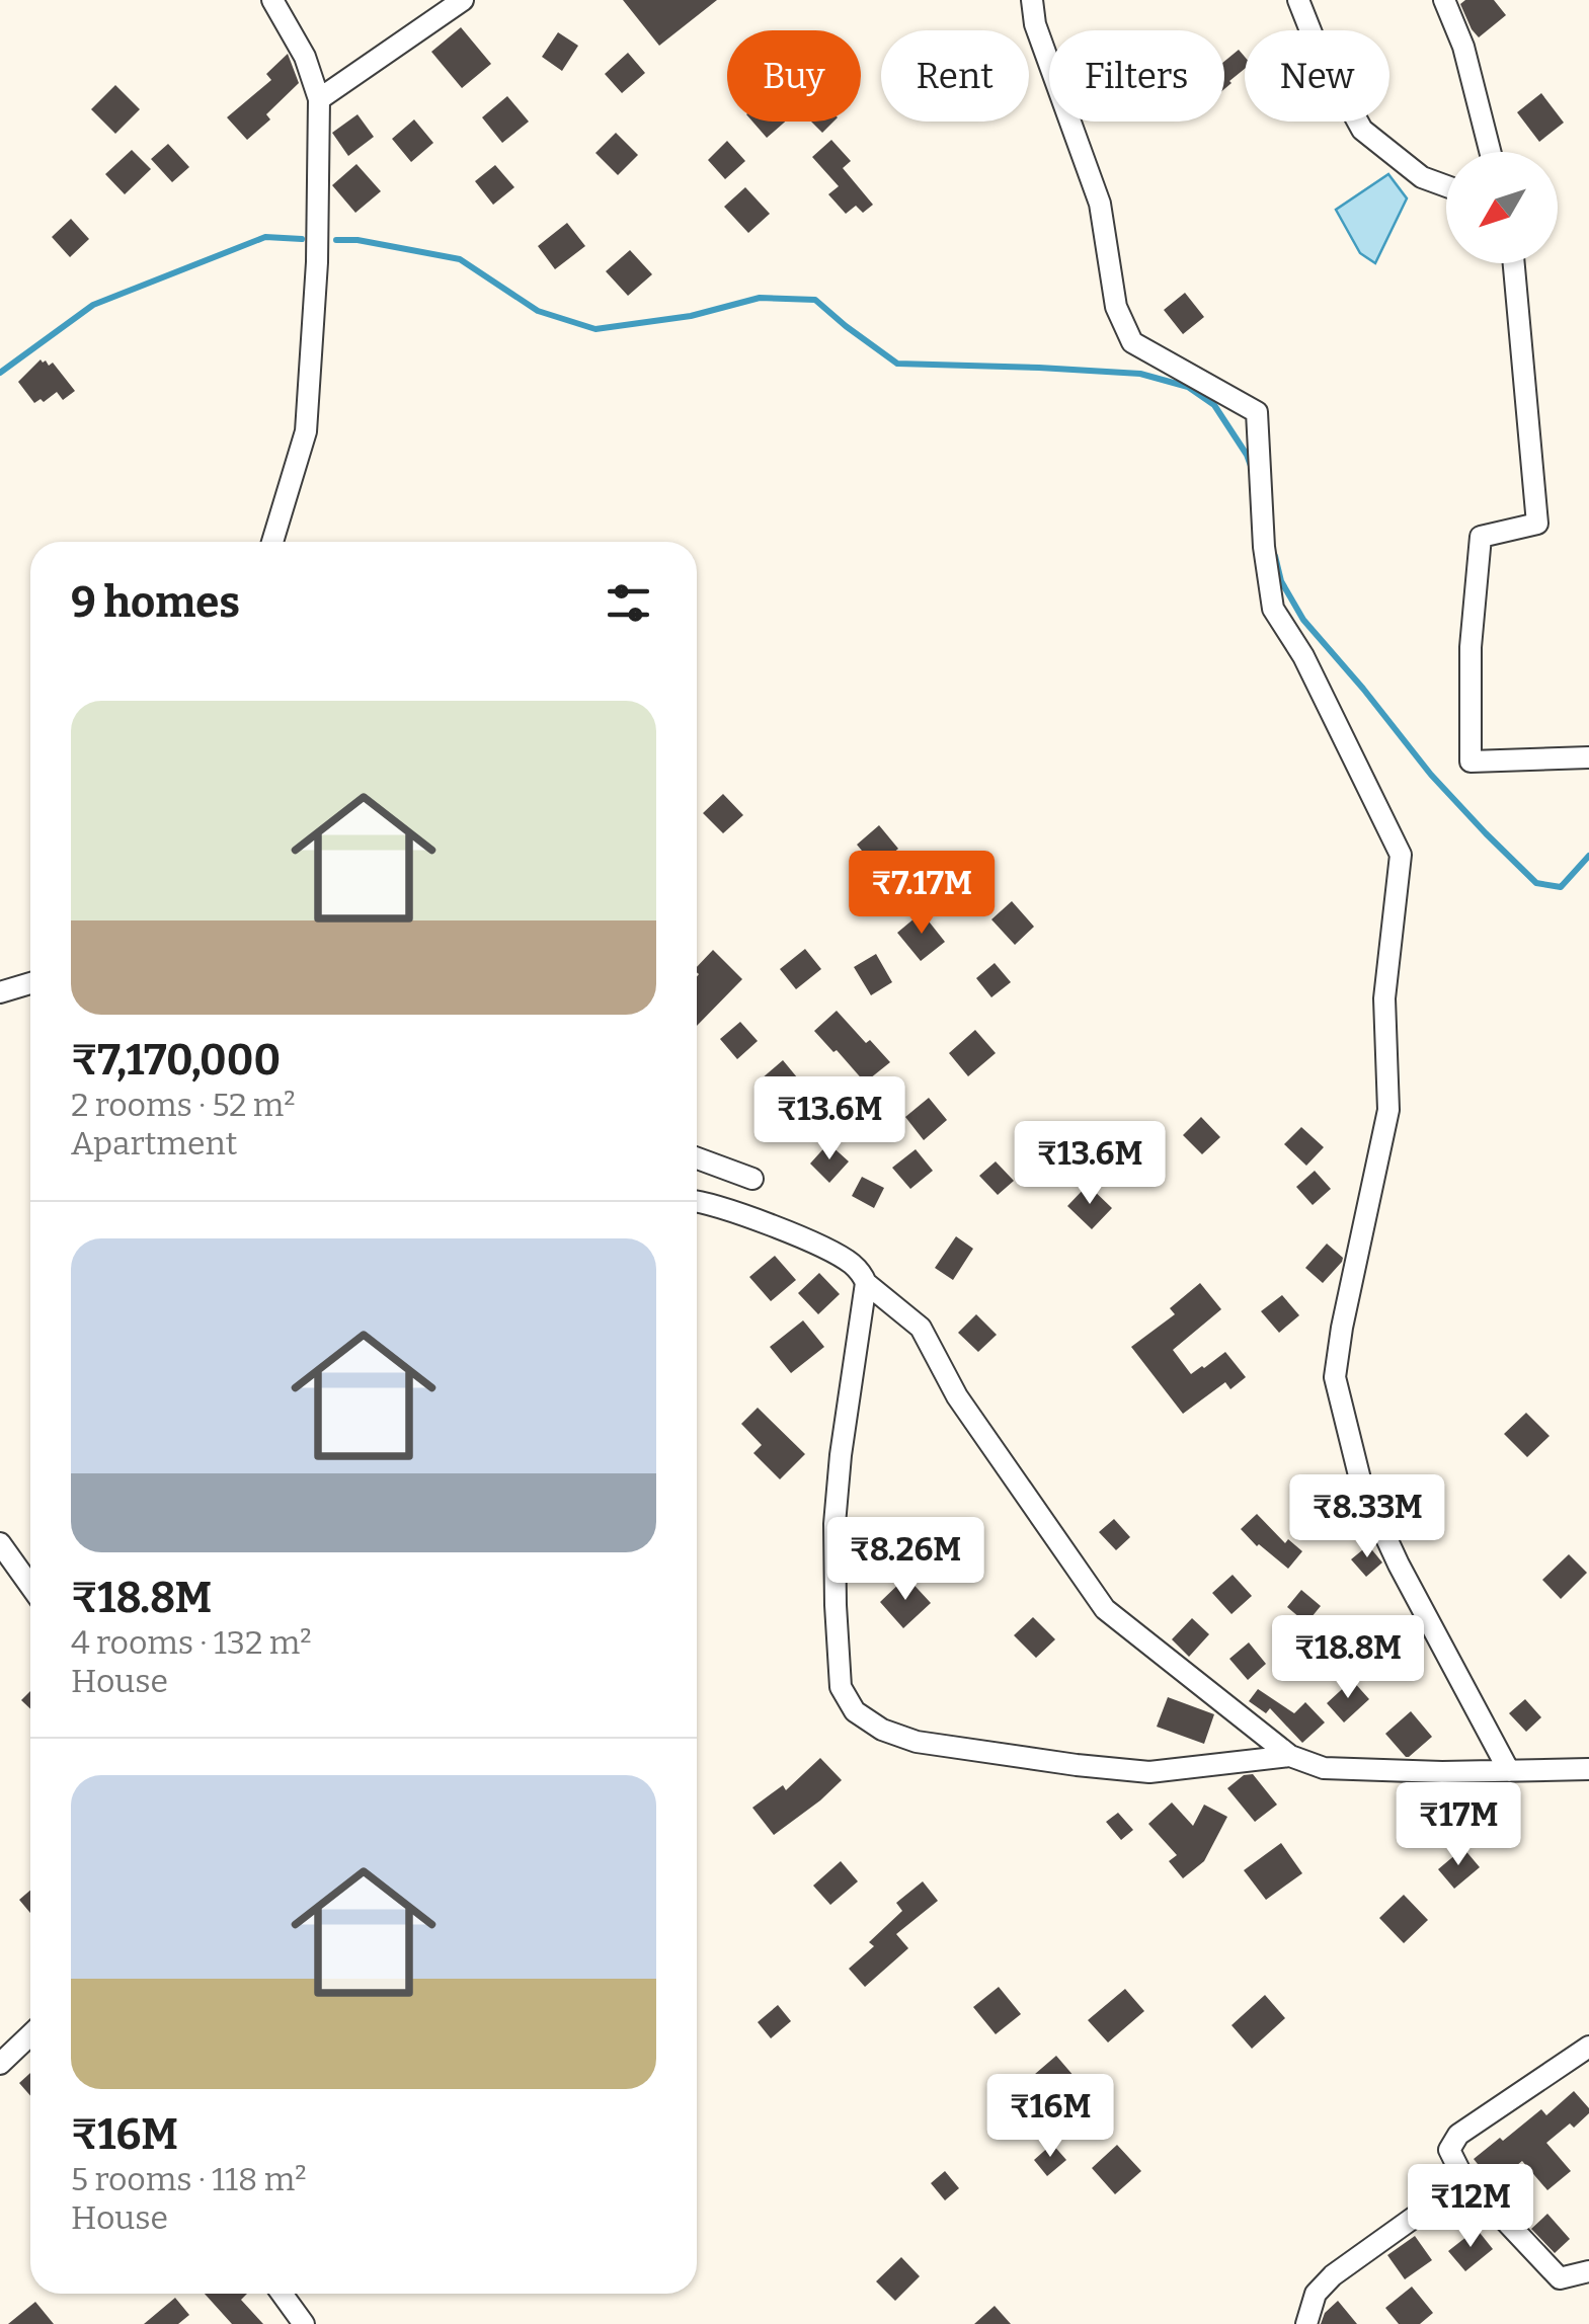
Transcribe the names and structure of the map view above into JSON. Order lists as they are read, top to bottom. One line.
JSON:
{"north":"bottom left","page":{"chip":["Buy","Rent","Filters","New"],"heading":"9 homes","list":[{"name":"₹7,170,000","note":"2 rooms · 52 m² · Apartment"},{"name":"₹18.8M","note":"4 rooms · 132 m² · House"},{"name":"₹16M","note":"5 rooms · 118 m² · House"}],"price":["₹7.17M","₹13.6M","₹13.6M","₹8.33M","₹8.26M","₹18.8M","₹17M","₹16M","₹12M"]}}
